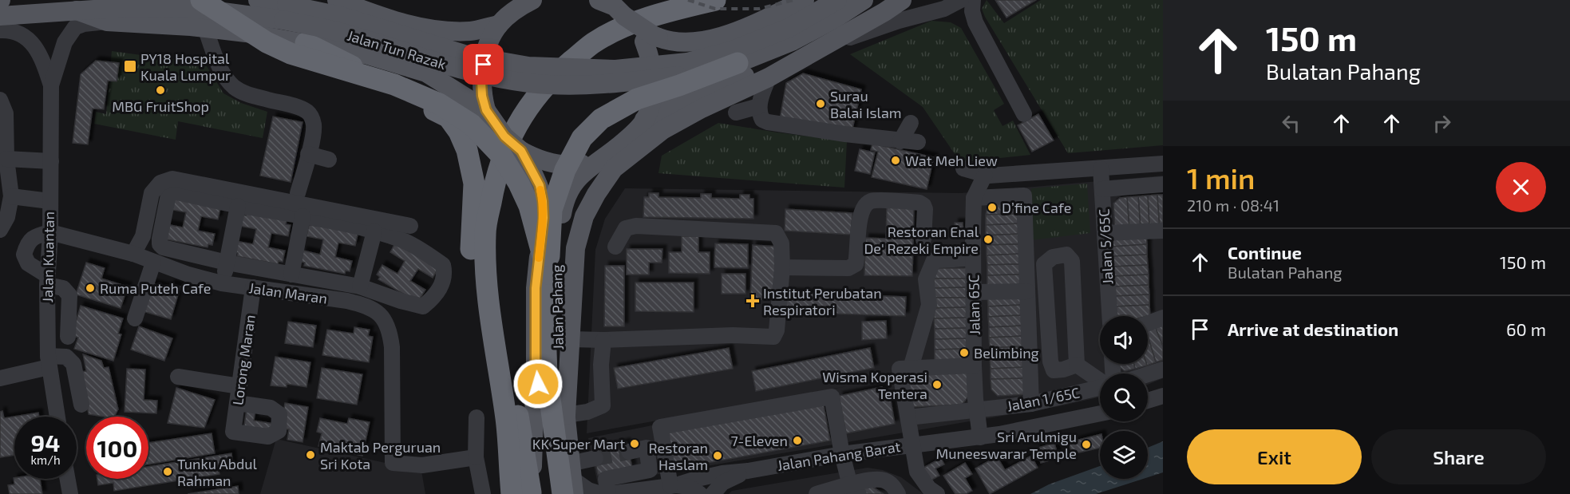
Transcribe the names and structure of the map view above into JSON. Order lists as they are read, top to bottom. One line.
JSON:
{"streets":{"main road":["Jalan Tun Razak","Jalan Pahang"],"street":["Jalan 5/65C","Jalan Kuantan","Jalan Maran","Jalan 65C","Lorong Maran","Jalan 1/65C","Jalan Pahang Barat"]},"crossings":[["Jalan Kuantan","Jalan Maran"],["Jalan Maran","Lorong Maran"],["Jalan 65C","Jalan 1/65C"],["Jalan 65C","Jalan Pahang Barat"],["Jalan Pahang","Jalan Pahang Barat"]],"places":{"transit":["PY18 Hospital Kuala Lumpur"],"other":["MBG FruitShop","Surau Balai Islam","Wat Meh Liew","D’fine Cafe","Restoran Enal De' Rezeki Empire","Ruma Puteh Cafe","Belimbing","Wisma Koperasi Tentera","7-Eleven","KK Super Mart","Sri Arulmigu Muneeswarar Temple","Maktab Perguruan Sri Kota","Restoran Haslam","Tunku Abdul Rahman"],"health":["Institut Perubatan Respiratori"]},"page":{"turn":["150 m","Bulatan Pahang"],"heading":["1 min","210 m · 08:41"],"list":[{"name":"Continue","note":"Bulatan Pahang","value":"150 m"},{"name":"Arrive at destination","value":"60 m"}],"speed":"94 km/h","limit":"100","buttons":["Exit","Share"]}}
